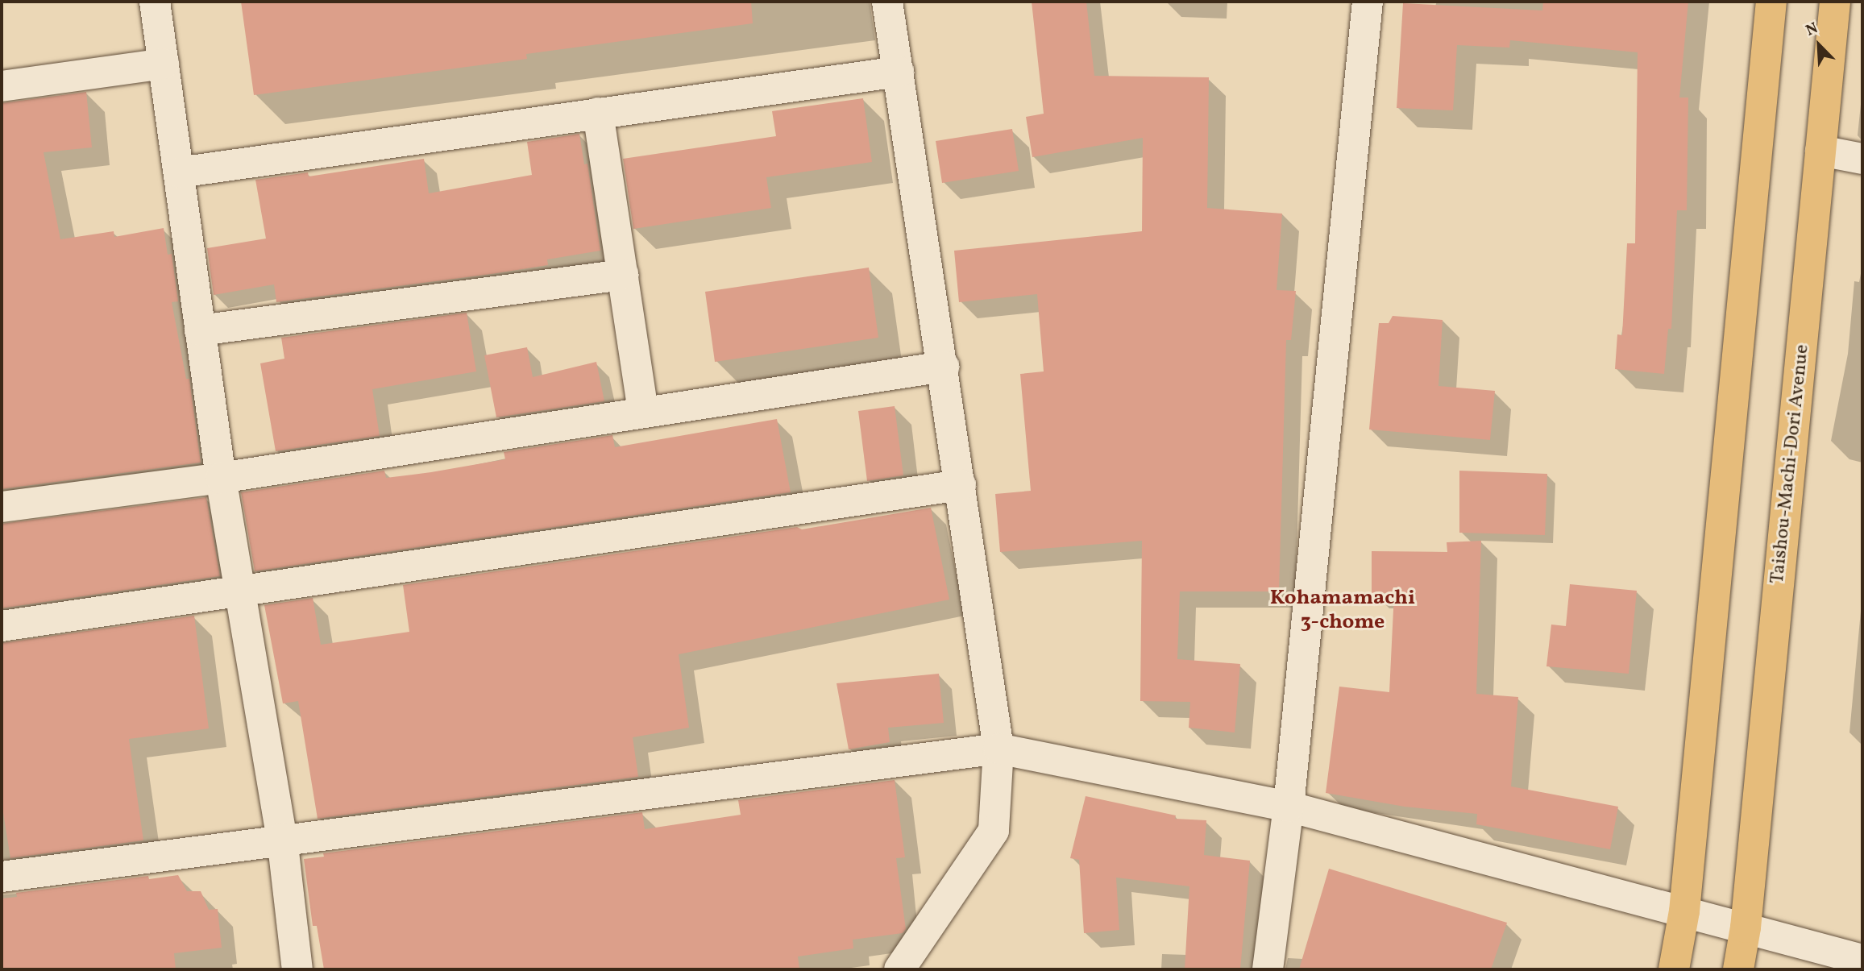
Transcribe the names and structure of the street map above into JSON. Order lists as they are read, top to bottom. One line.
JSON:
{"streets":{"highway":["Taishou-Machi-Dori Avenue"]},"districts":["Kohamamachi 3-chome"],"north":"top left"}
